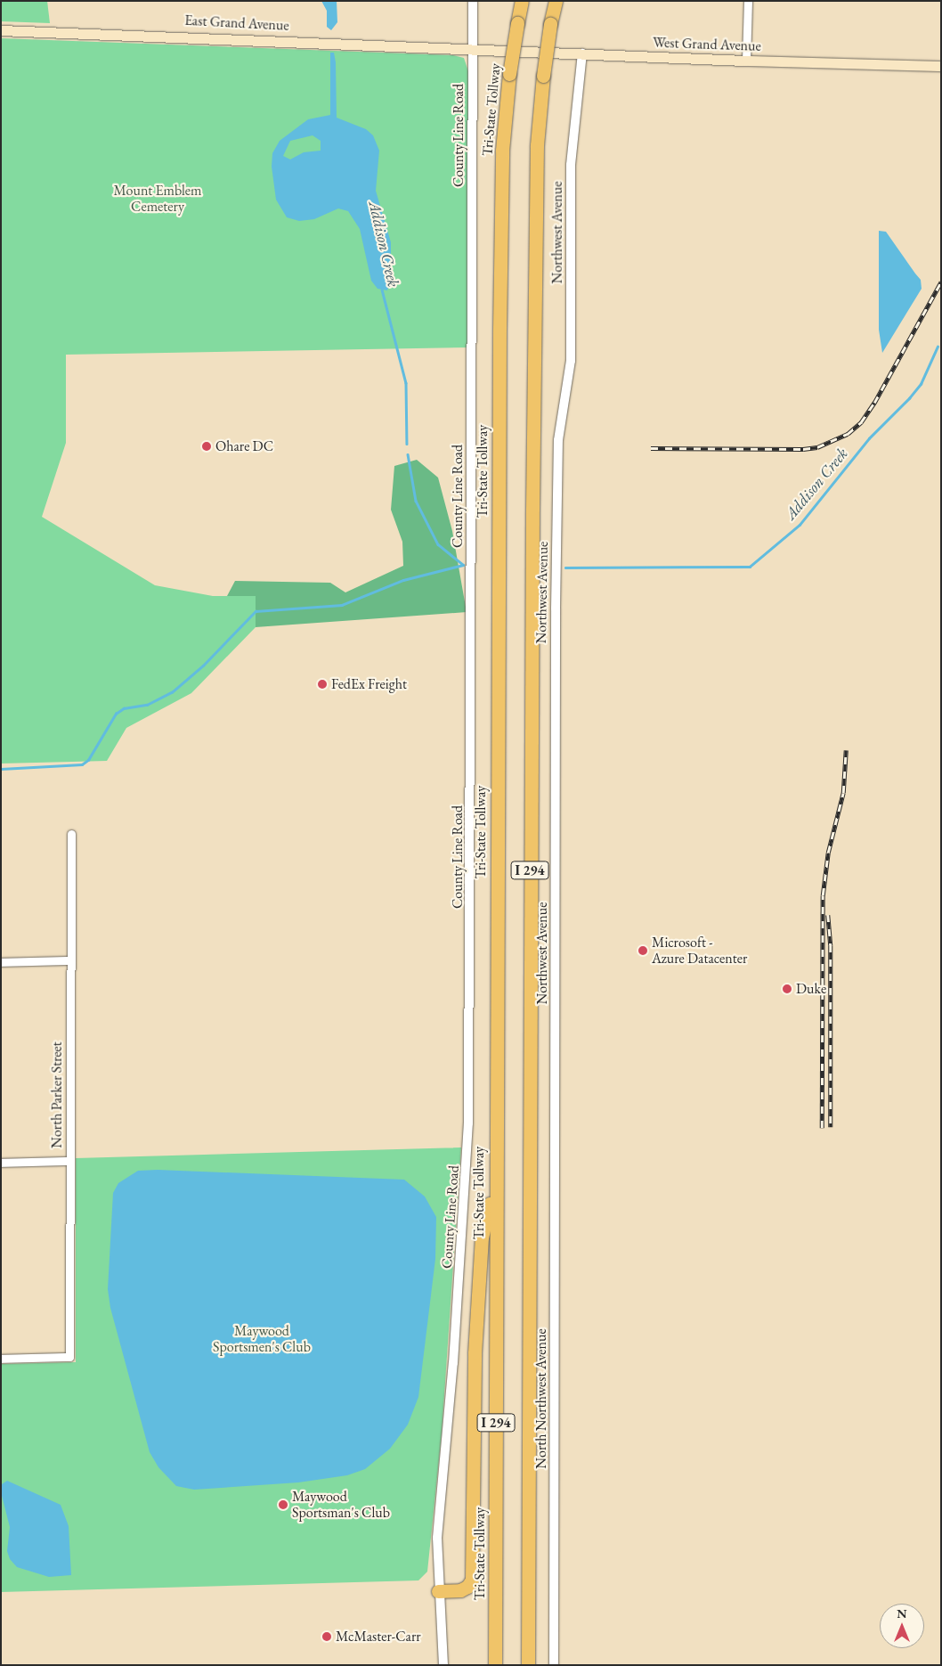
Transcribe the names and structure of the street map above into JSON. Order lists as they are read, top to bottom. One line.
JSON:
{"streets":{"highway":["Tri-State Tollway","I 294"],"main road":["East Grand Avenue","West Grand Avenue"],"street":["County Line Road","Northwest Avenue","North Parker Street","North Northwest Avenue"]},"crossings":[["East Grand Avenue","West Grand Avenue"],["East Grand Avenue","County Line Road"],["West Grand Avenue","County Line Road"],["West Grand Avenue","Northwest Avenue"],["Northwest Avenue","North Northwest Avenue"]],"water":["Addison Creek"],"parks":["Mount Emblem Cemetery","Maywood Sportsmen's Club"],"places":["Ohare DC","FedEx Freight","Microsoft - Azure Datacenter","Duke","Maywood Sportsman's Club","McMaster-Carr"],"north":"top"}
